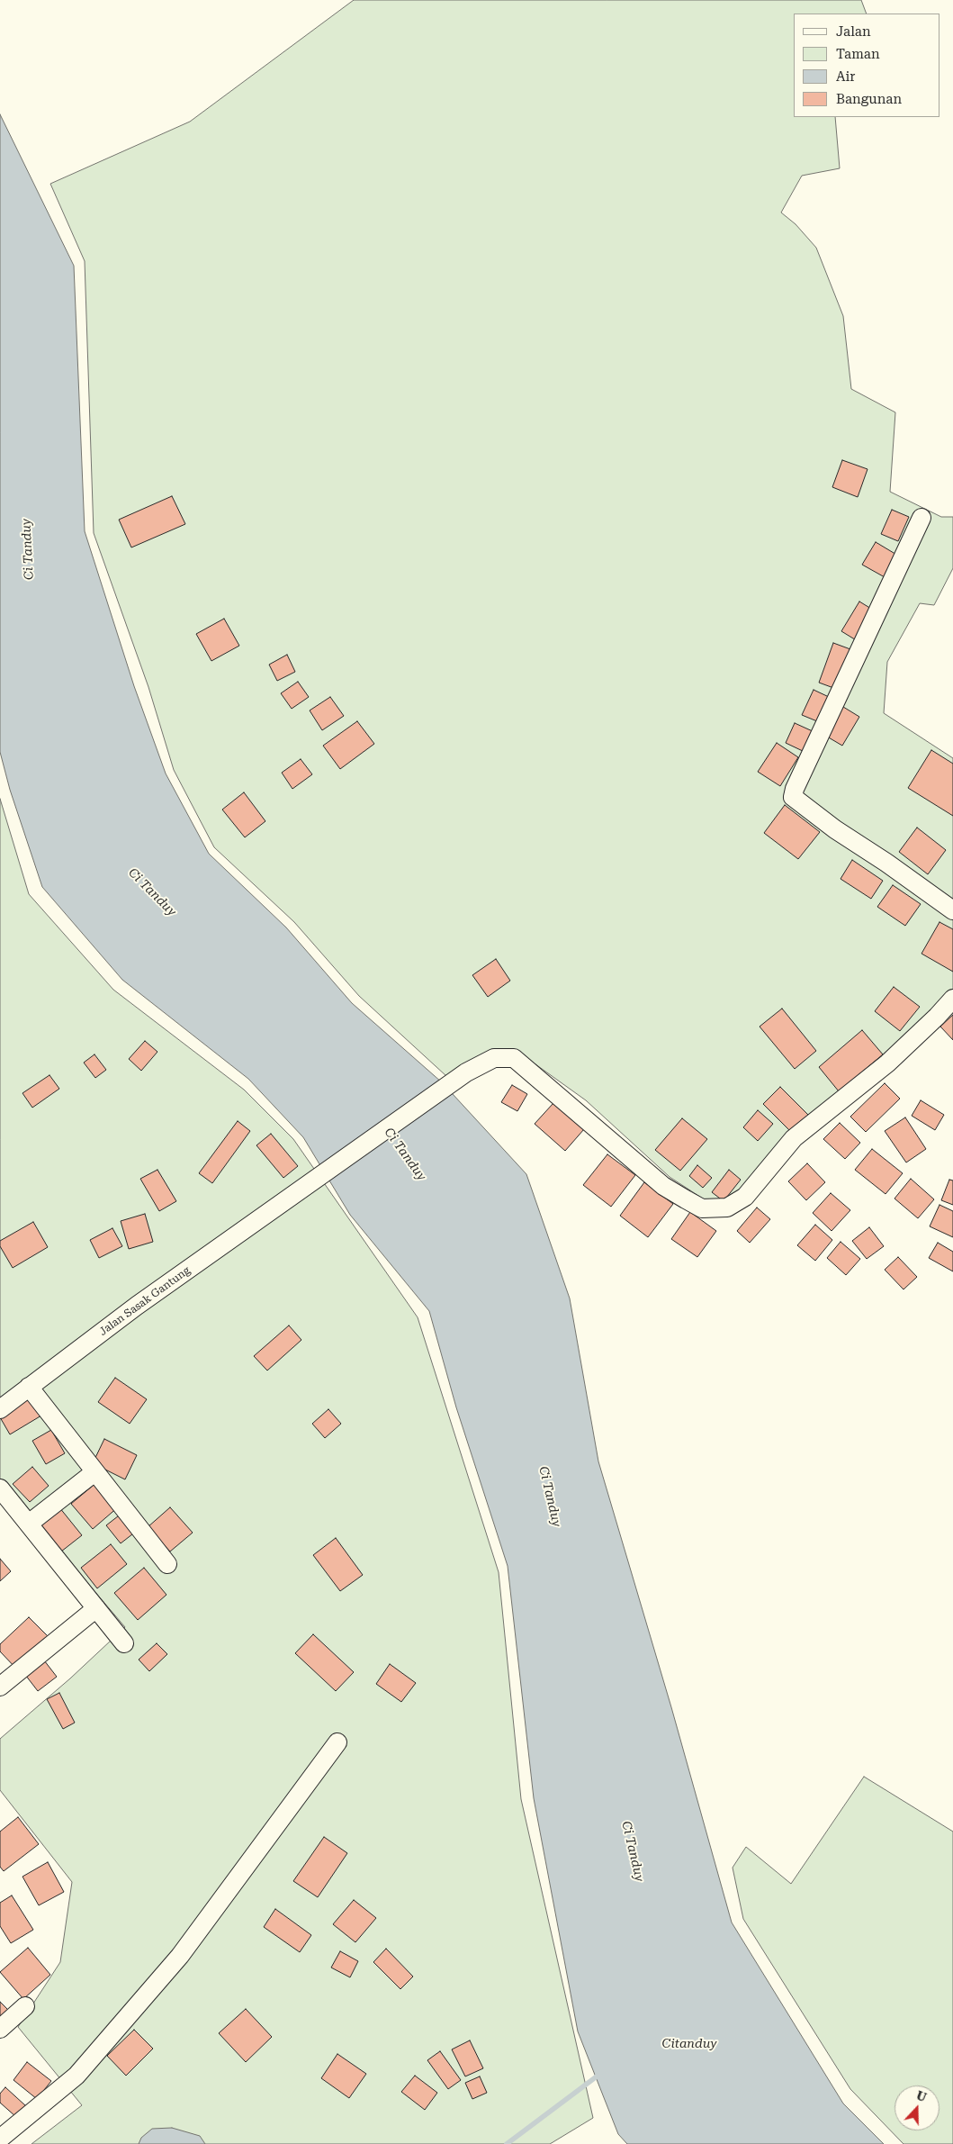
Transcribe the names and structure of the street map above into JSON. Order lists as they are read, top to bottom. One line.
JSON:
{"streets":{"street":["Jalan Sasak Gantung"]},"water":["Ci Tanduy","Citanduy"],"legend":["Jalan","Taman","Air","Bangunan"],"north":"top"}
